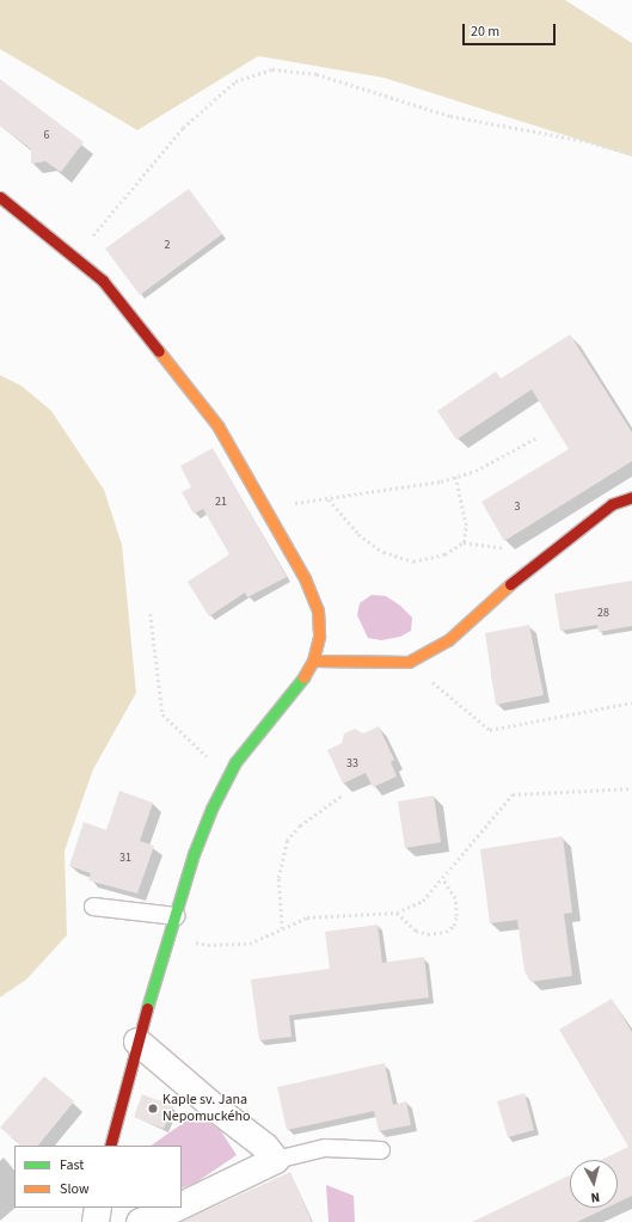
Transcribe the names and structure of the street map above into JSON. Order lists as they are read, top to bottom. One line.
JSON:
{"places":["Kaple sv. Jana Nepomuckého"],"house_numbers":["6","2","21","3","28","33","31"],"legend":["Fast","Slow"],"scale_bar":"20 m","north":"bottom"}
